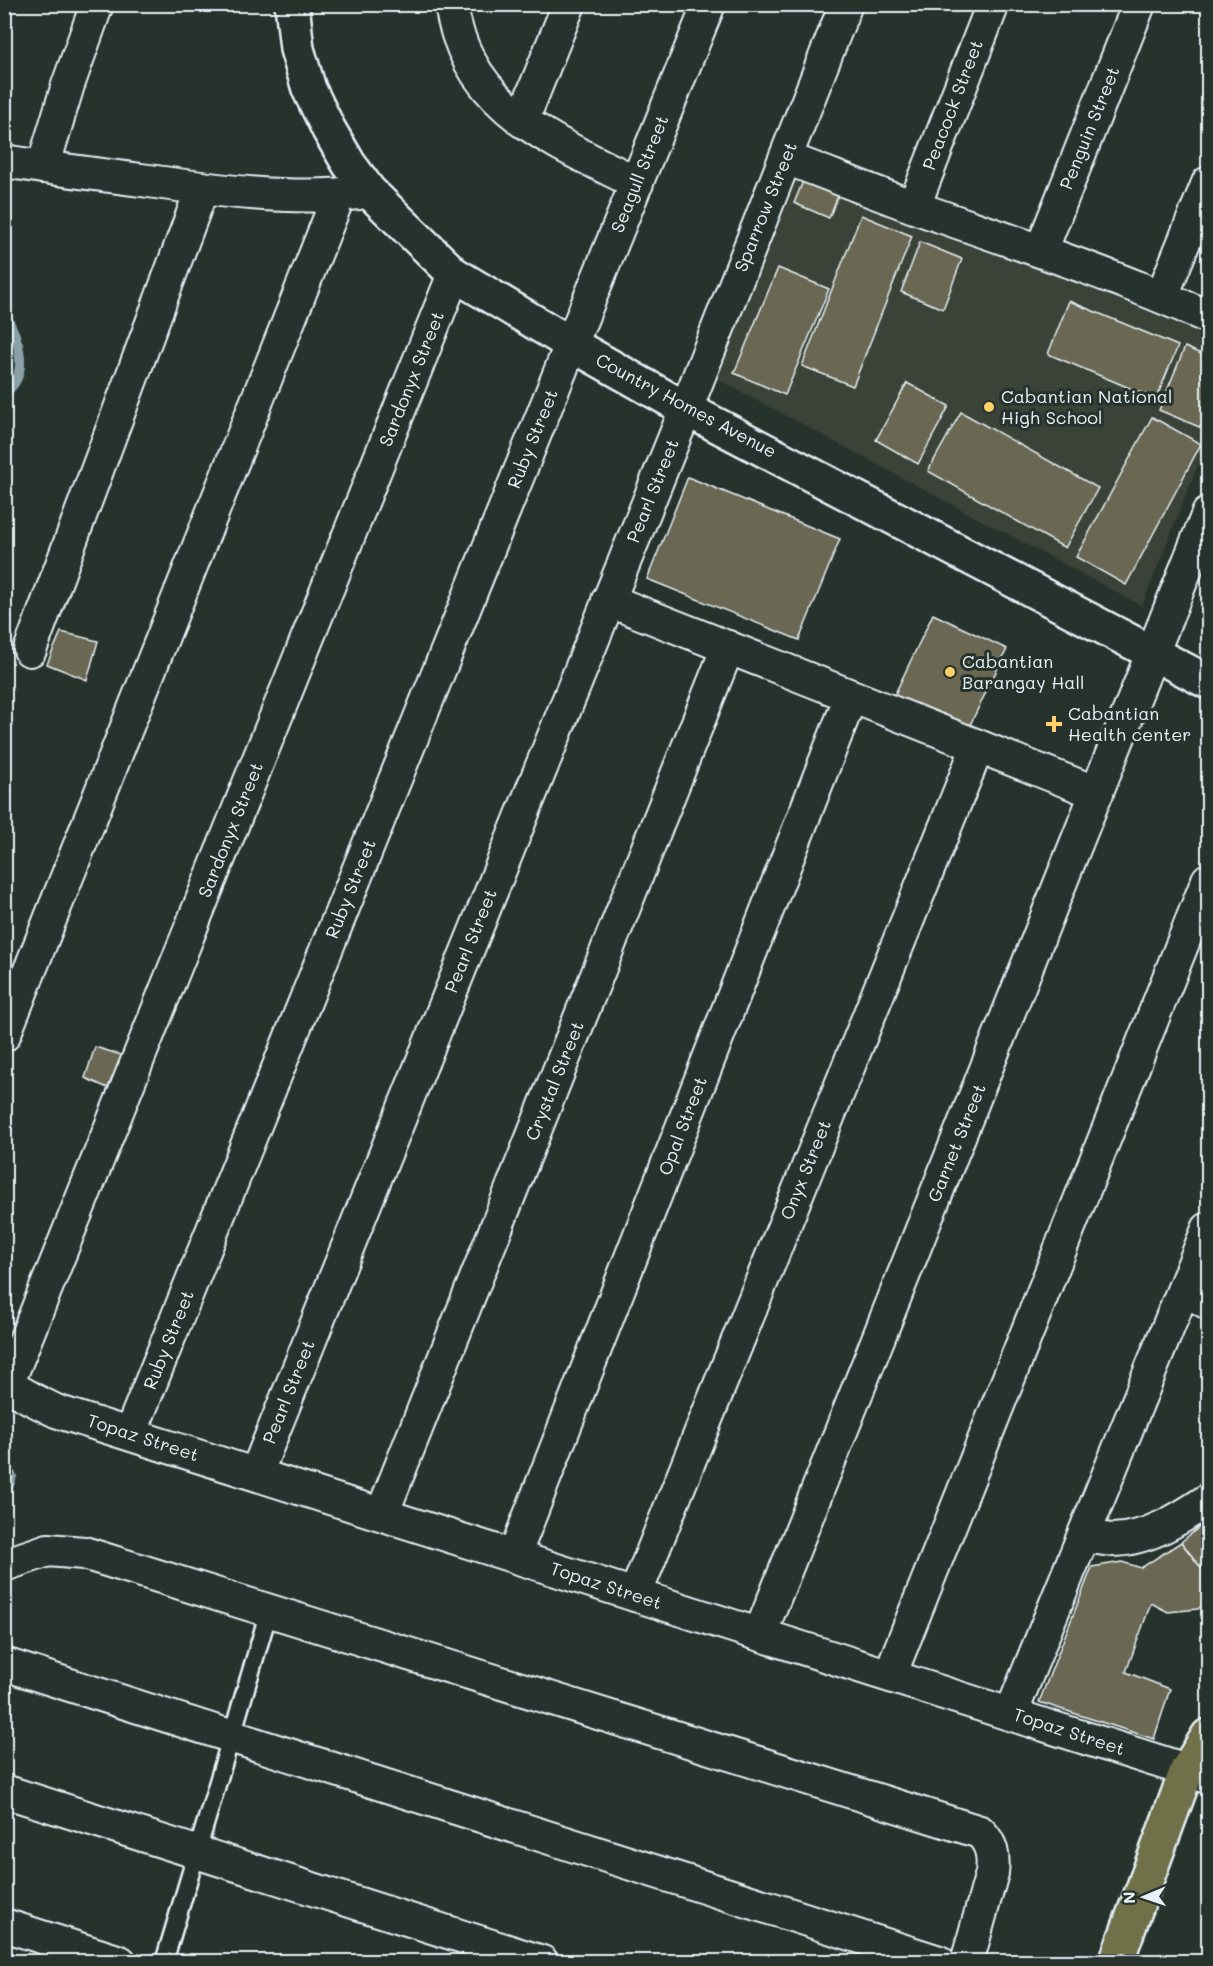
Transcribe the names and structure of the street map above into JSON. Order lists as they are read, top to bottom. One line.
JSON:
{"streets":{"main road":["Country Homes Avenue"],"street":["Peacock Street","Penguin Street","Seagull Street","Sparrow Street","Sardonyx Street","Ruby Street","Pearl Street","Crystal Street","Opal Street","Garnet Street","Onyx Street","Topaz Street"]},"crossings":[["Seagull Street","Country Homes Avenue"],["Seagull Street","Ruby Street"],["Sparrow Street","Country Homes Avenue"],["Sparrow Street","Pearl Street"],["Sardonyx Street","Country Homes Avenue"],["Sardonyx Street","Topaz Street"],["Country Homes Avenue","Ruby Street"],["Country Homes Avenue","Pearl Street"],["Country Homes Avenue","Garnet Street"],["Ruby Street","Topaz Street"],["Pearl Street","Topaz Street"],["Crystal Street","Topaz Street"],["Opal Street","Topaz Street"],["Garnet Street","Topaz Street"],["Onyx Street","Topaz Street"]],"places":{"other":["Cabantian National High School","Cabantian Barangay Hall"],"health":["Cabantian Health center"]},"north":"left"}
